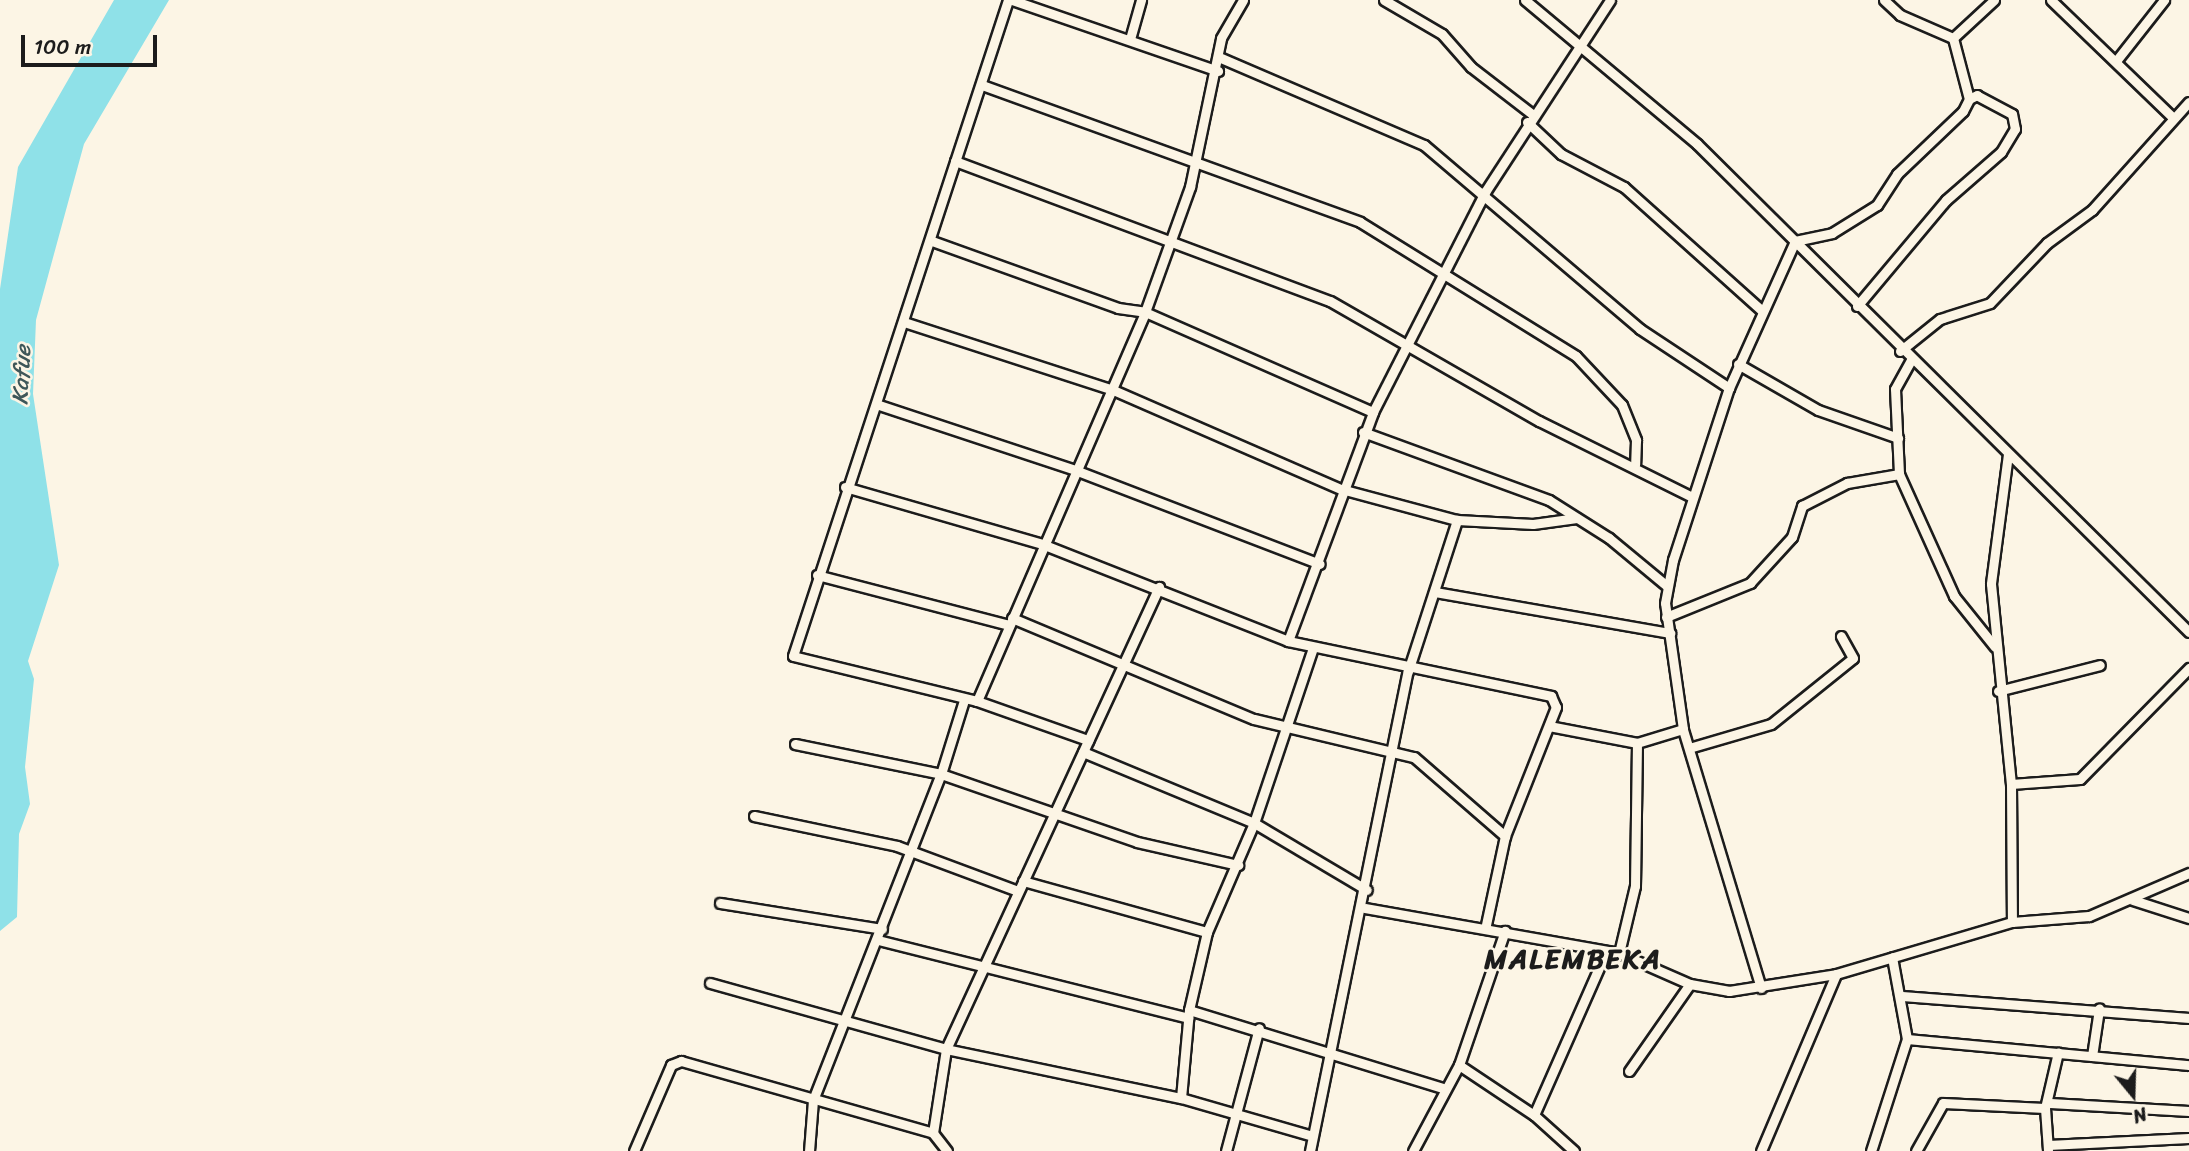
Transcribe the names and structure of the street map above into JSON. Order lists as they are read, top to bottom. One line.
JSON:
{"districts":["MALEMBEKA"],"water":["Kafue"],"scale_bar":"100 m","north":"bottom"}
